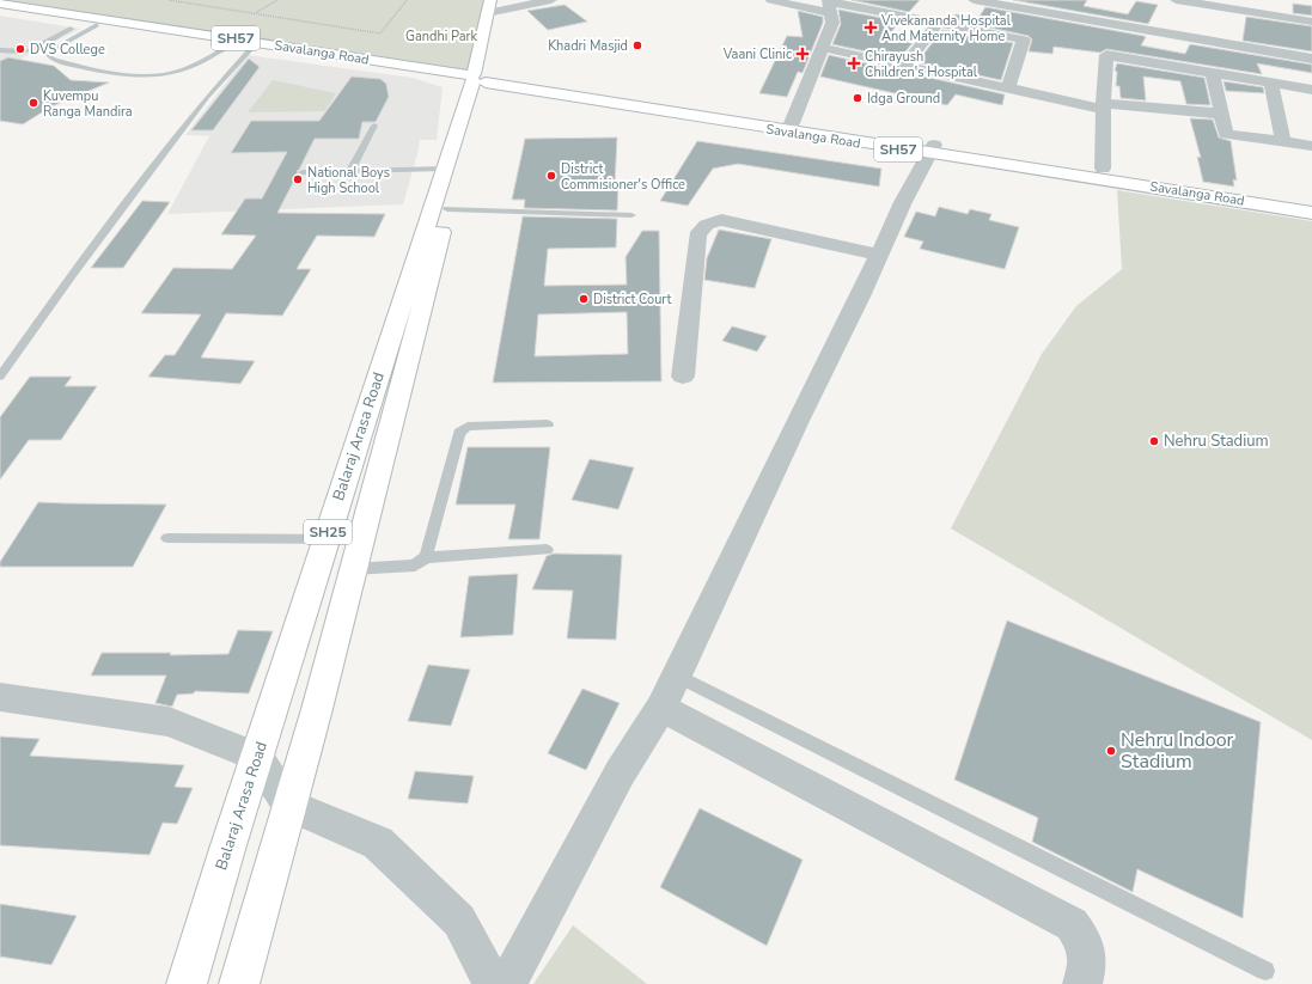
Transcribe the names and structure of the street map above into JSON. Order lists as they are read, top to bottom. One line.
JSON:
{"streets":{"main road":["SH57","Savalanga Road","Balaraj Arasa Road","SH25"]},"crossings":[["Savalanga Road","Balaraj Arasa Road"]],"parks":["Gandhi Park"],"places":{"health":["Vivekananda Hospital And Maternity Home","Vaani Clinic","Chirayush Children's Hospital"],"other":["Khadri Masjid","DVS College","Idga Ground","Kuvempu Ranga Mandira","District Commisioner's Office","National Boys High School","District Court","Nehru Stadium","Nehru Indoor Stadium"]}}
